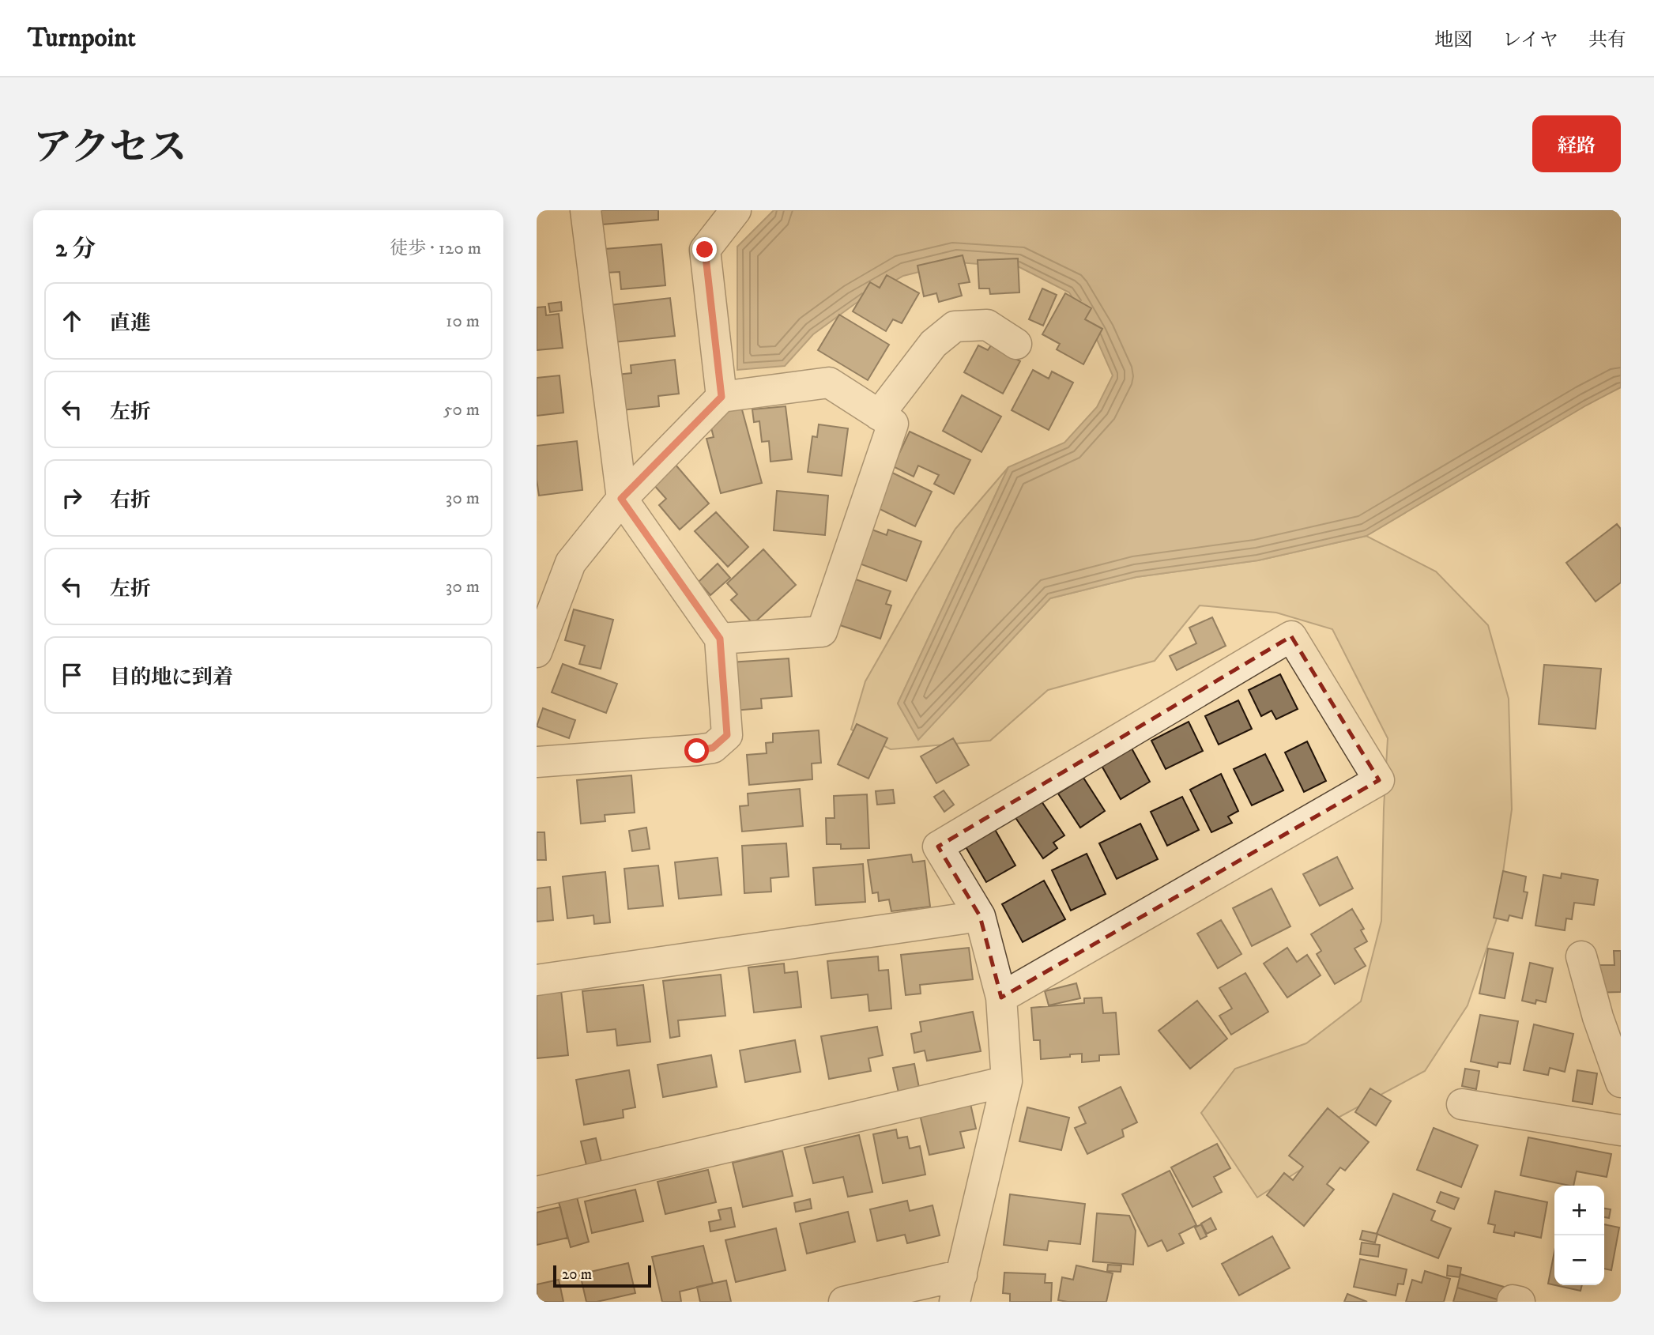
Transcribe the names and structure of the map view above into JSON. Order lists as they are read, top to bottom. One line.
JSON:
{"scale_bar":"20 m","page":{"header":"Turnpoint","nav":["地図","レイヤ","共有"],"title":"アクセス","buttons":"経路","heading":["2 分","徒歩 · 120 m"],"list":[["直進","10 m"],["左折","50 m"],["右折","30 m"],["左折","30 m"],"目的地に到着"],"map_buttons":["+","−"],"scale":"20 m"}}
